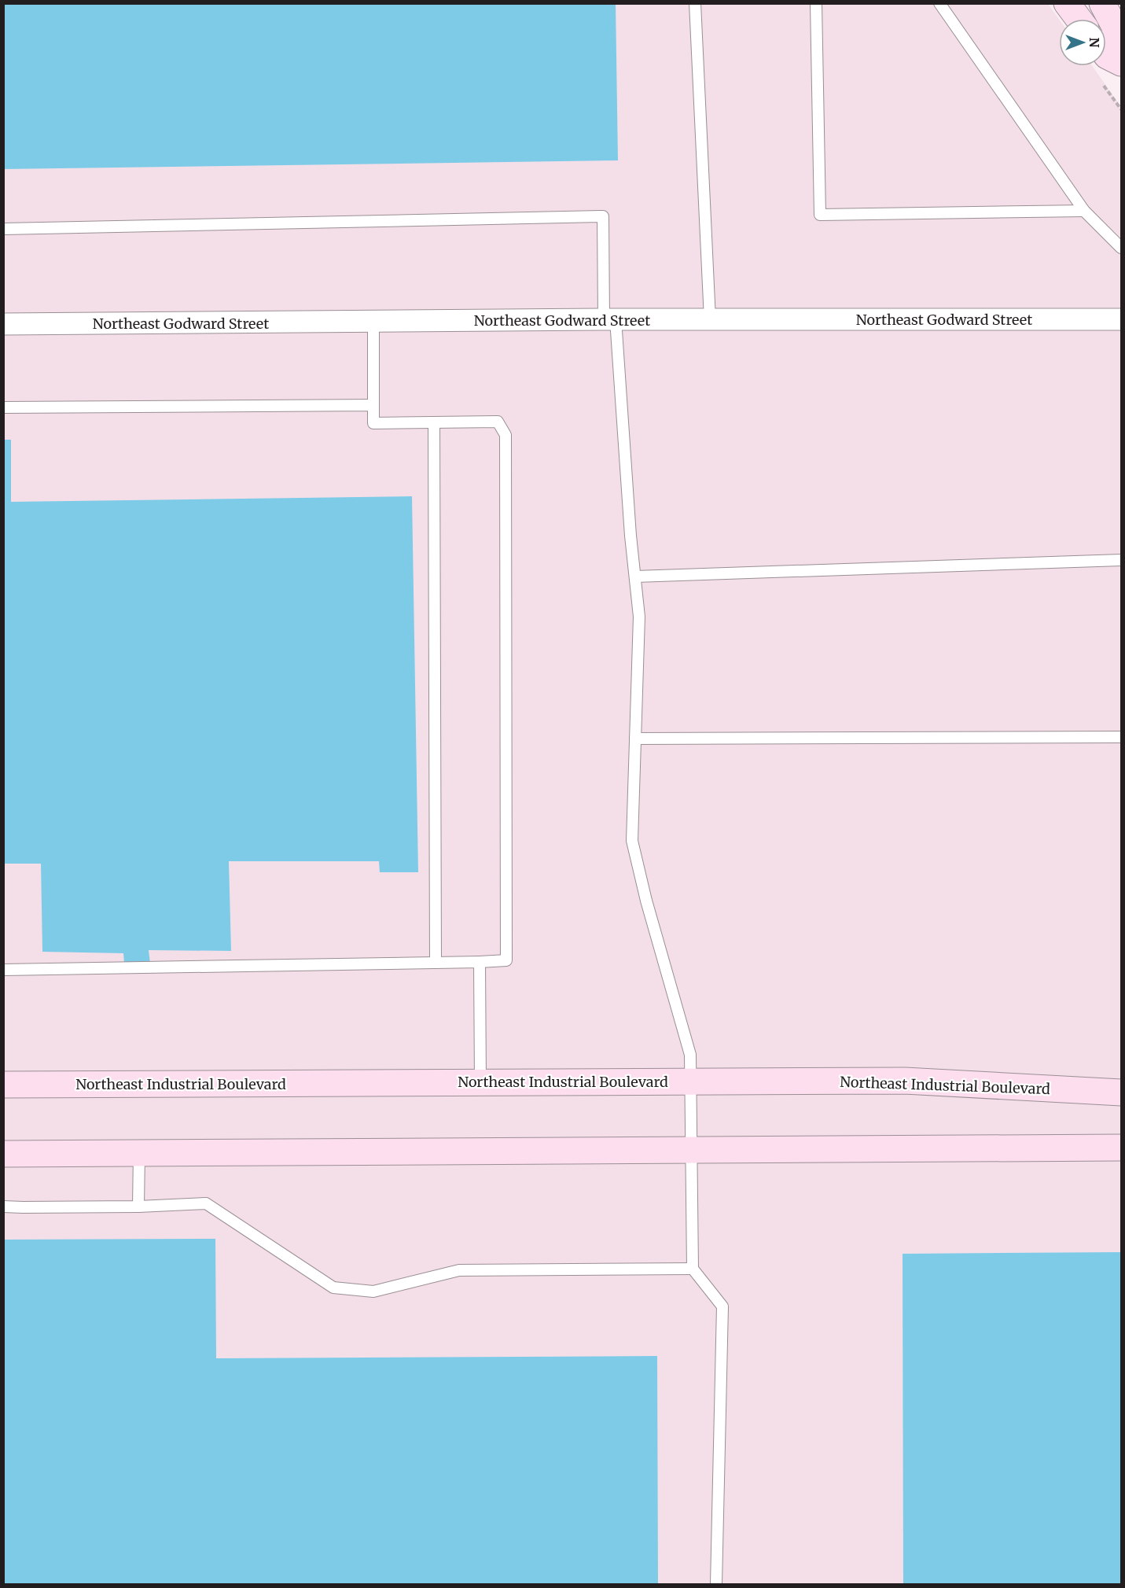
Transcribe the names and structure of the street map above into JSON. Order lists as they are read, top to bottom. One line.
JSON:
{"streets":{"street":["Northeast Godward Street","Northeast Industrial Boulevard"]},"north":"right"}
